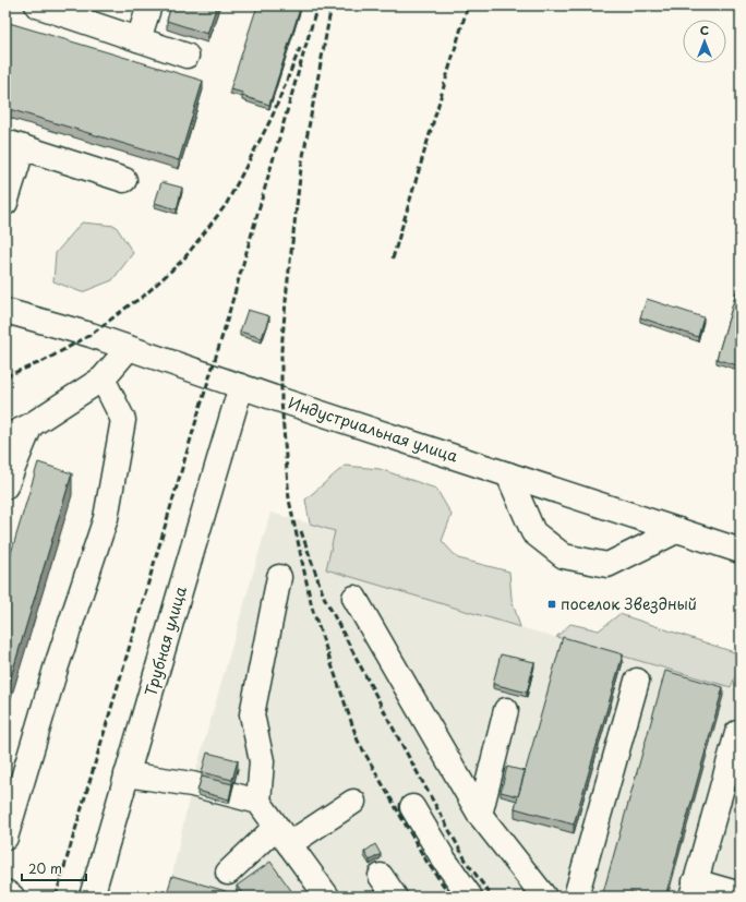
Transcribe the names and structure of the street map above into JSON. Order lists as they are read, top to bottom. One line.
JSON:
{"streets":{"main road":["Индустриальная улица","Трубная улица"]},"crossings":[["Индустриальная улица","Трубная улица"]],"places":{"transit":["поселок Звездный"]},"scale_bar":"20 m","north":"top"}
